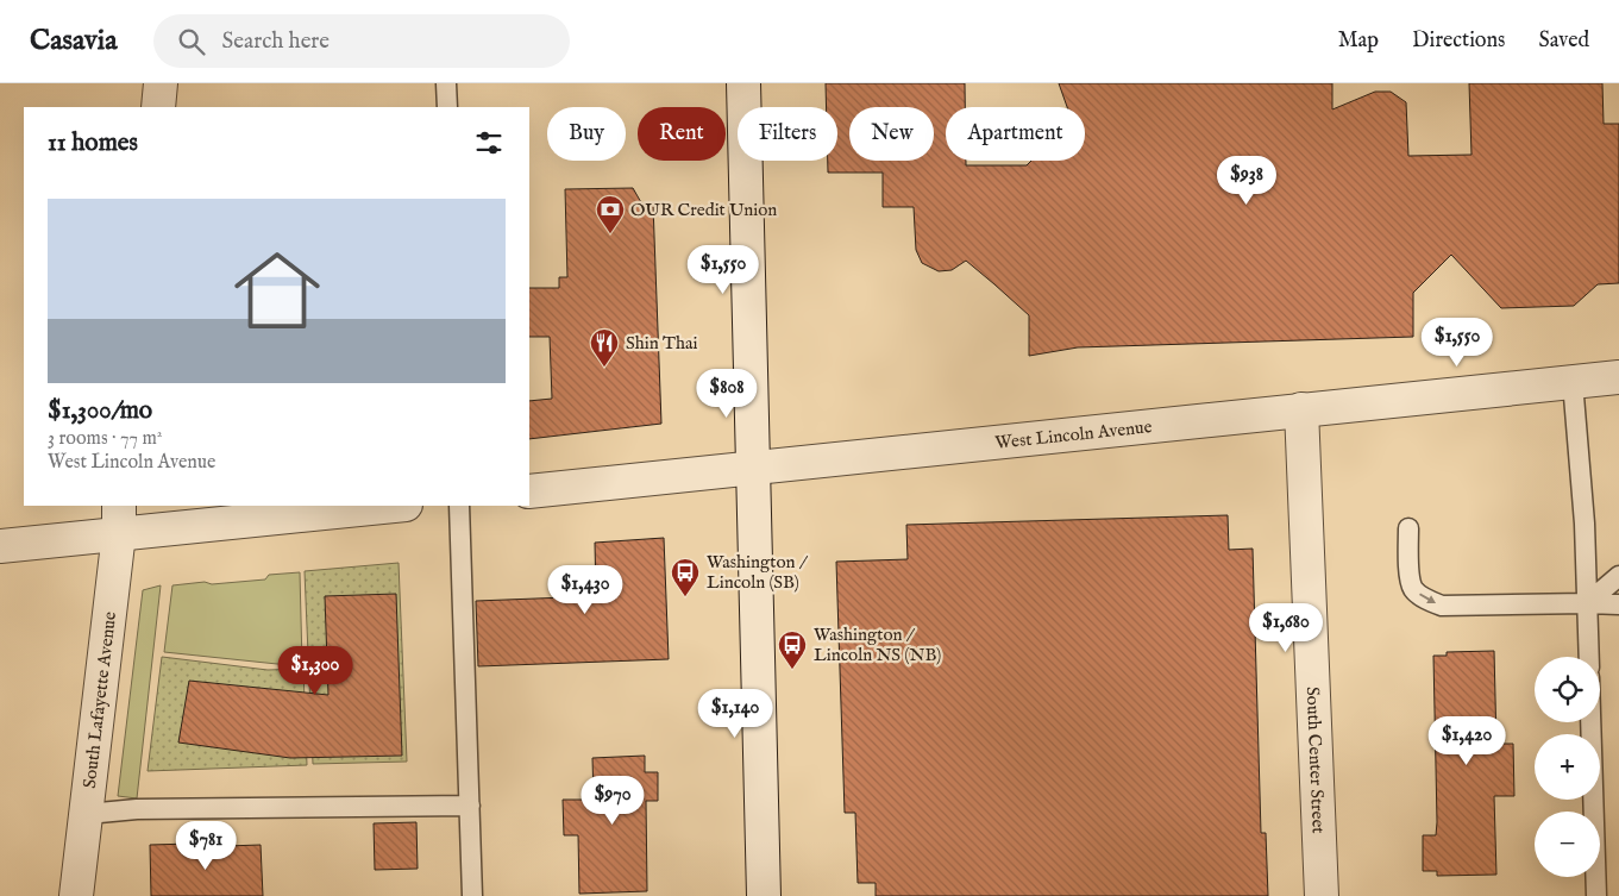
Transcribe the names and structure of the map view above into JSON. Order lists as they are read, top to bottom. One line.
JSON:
{"streets":{"street":["West Lincoln Avenue","South Lafayette Avenue","South Center Street"]},"crossings":[["West Lincoln Avenue","South Center Street"]],"places":{"bank":["OUR Credit Union"],"restaurant":["Shin Thai"],"bus stop":["Washington / Lincoln (SB)","Washington / Lincoln NS (NB)"]},"page":{"header":"Casavia","search":"Search here","nav":["Map","Directions","Saved"],"chip":["Buy","Rent","Filters","New","Apartment"],"heading":"11 homes","price":["$938","$1,550","$1,550","$808","$1,430","$1,680","$1,300","$1,140","$1,420","$970","$781"],"list":[{"name":"$1,300/mo","note":"3 rooms · 77 m² · West Lincoln Avenue"}],"map_buttons":["+","−"]}}
